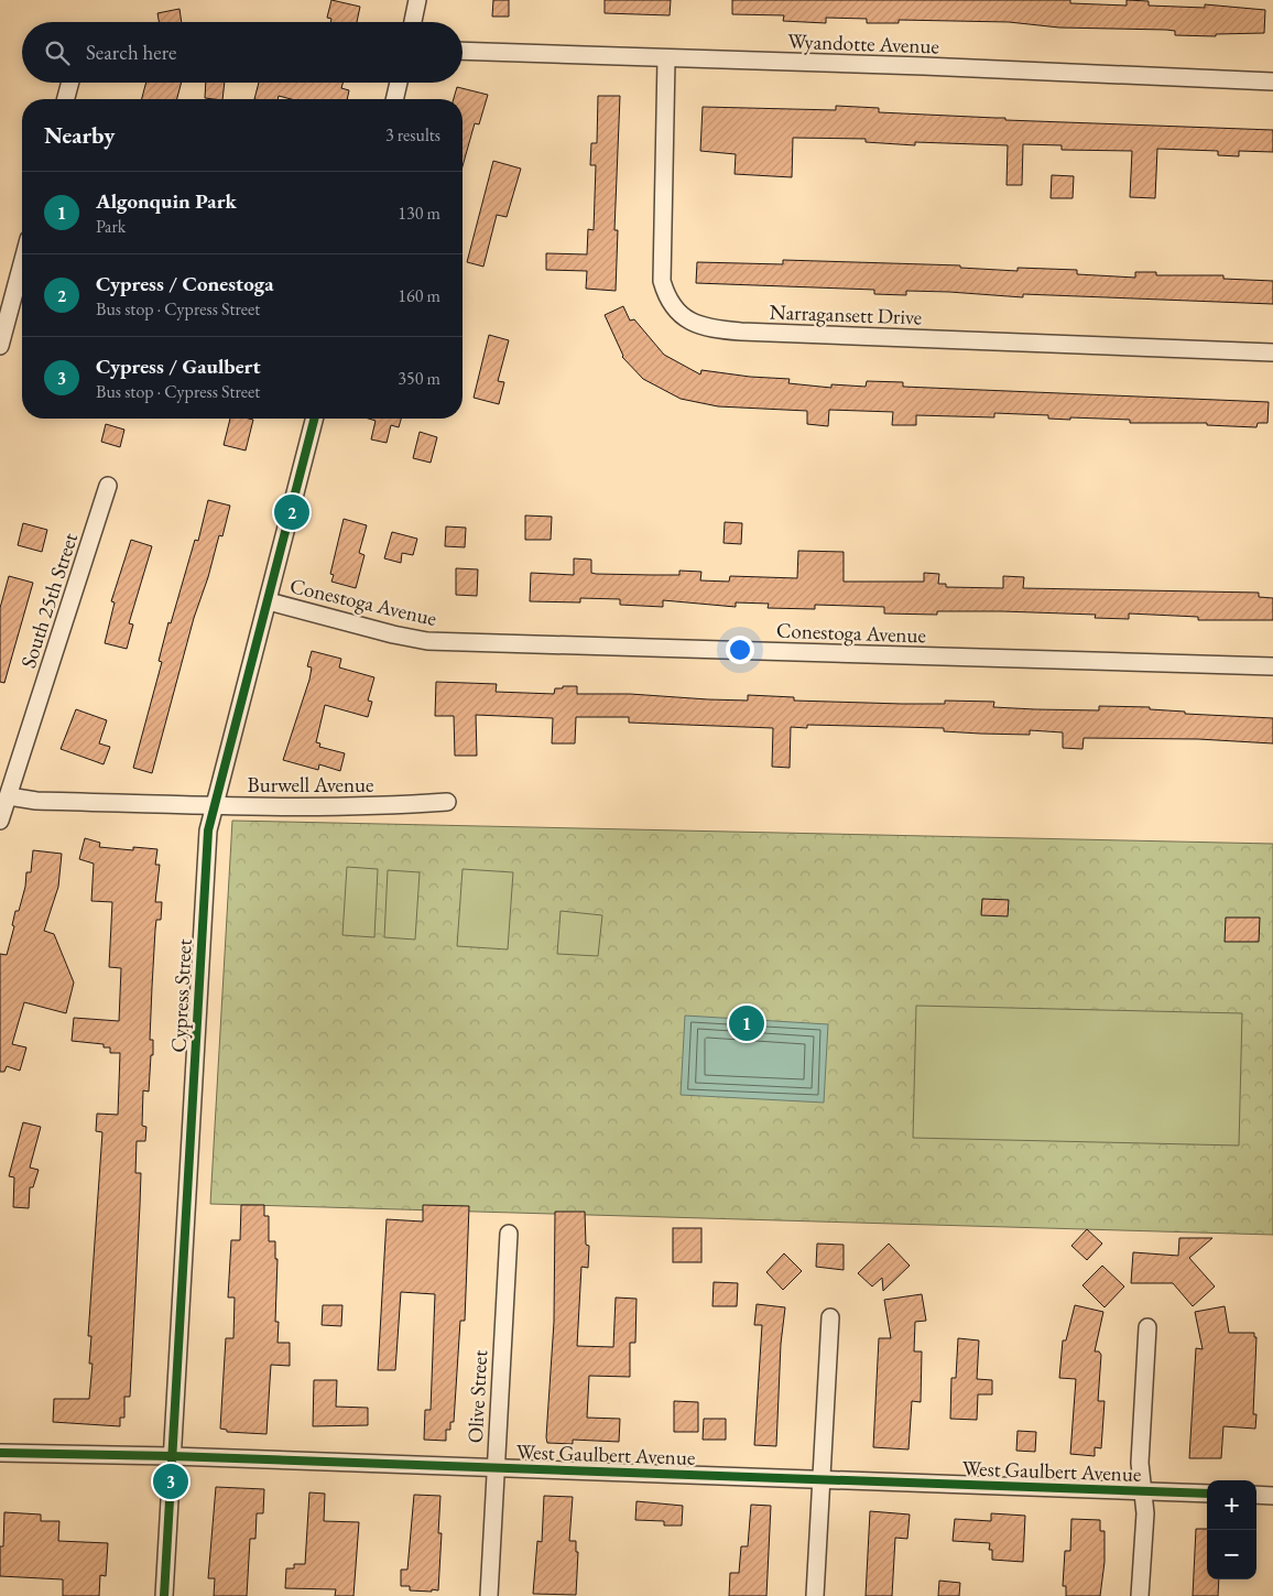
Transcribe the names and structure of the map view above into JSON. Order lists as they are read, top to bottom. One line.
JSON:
{"streets":{"street":["Wyandotte Avenue","Narragansett Drive","South 25th Street","Conestoga Avenue","Burwell Avenue","Cypress Street","Olive Street","West Gaulbert Avenue"]},"crossings":[["Wyandotte Avenue","Narragansett Drive"],["South 25th Street","Burwell Avenue"],["Conestoga Avenue","Cypress Street"],["Burwell Avenue","Cypress Street"],["Cypress Street","West Gaulbert Avenue"],["Olive Street","West Gaulbert Avenue"]],"page":{"search":"Search here","heading":["Nearby","3 results"],"list":[{"mark":"1","name":"Algonquin Park","note":"Park","value":"130 m"},{"mark":"2","name":"Cypress / Conestoga","note":"Bus stop · Cypress Street","value":"160 m"},{"mark":"3","name":"Cypress / Gaulbert","note":"Bus stop · Cypress Street","value":"350 m"}],"pins":["2","1","3"],"map_buttons":["+","−"]}}
